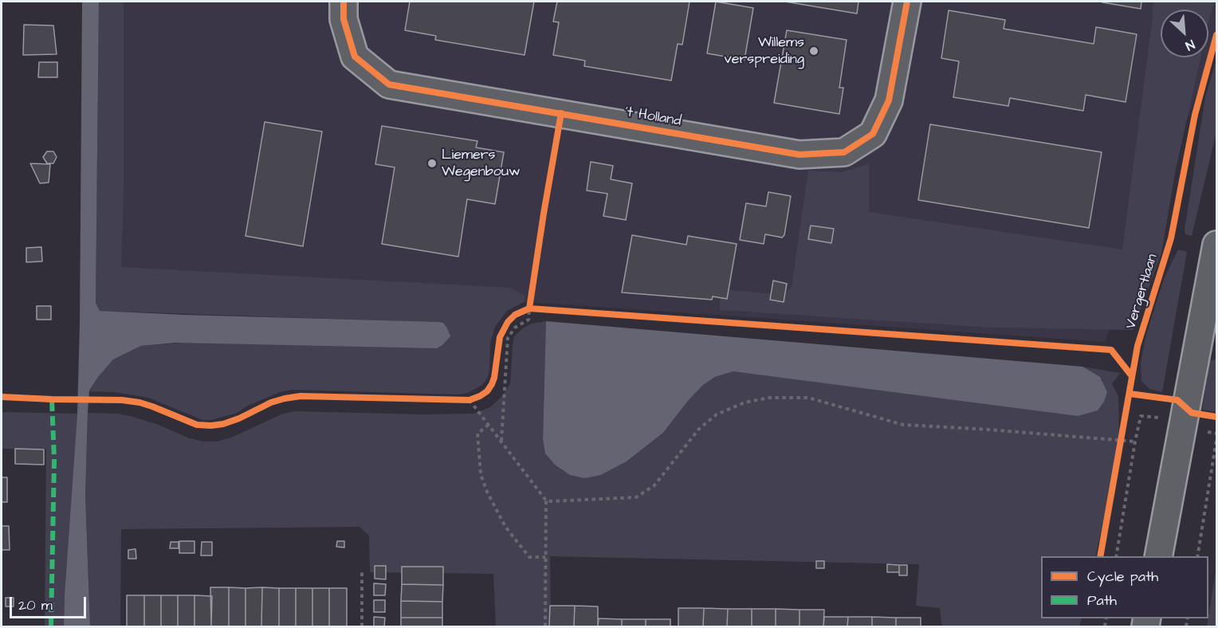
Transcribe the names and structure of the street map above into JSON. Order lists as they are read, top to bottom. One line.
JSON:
{"streets":{"street":["'t Holland"],"cycle path":["Vergertlaan"]},"places":["Willems verspreiding","Liemers Wegenbouw"],"legend":["Cycle path","Path"],"scale_bar":"20 m","north":"bottom right"}
